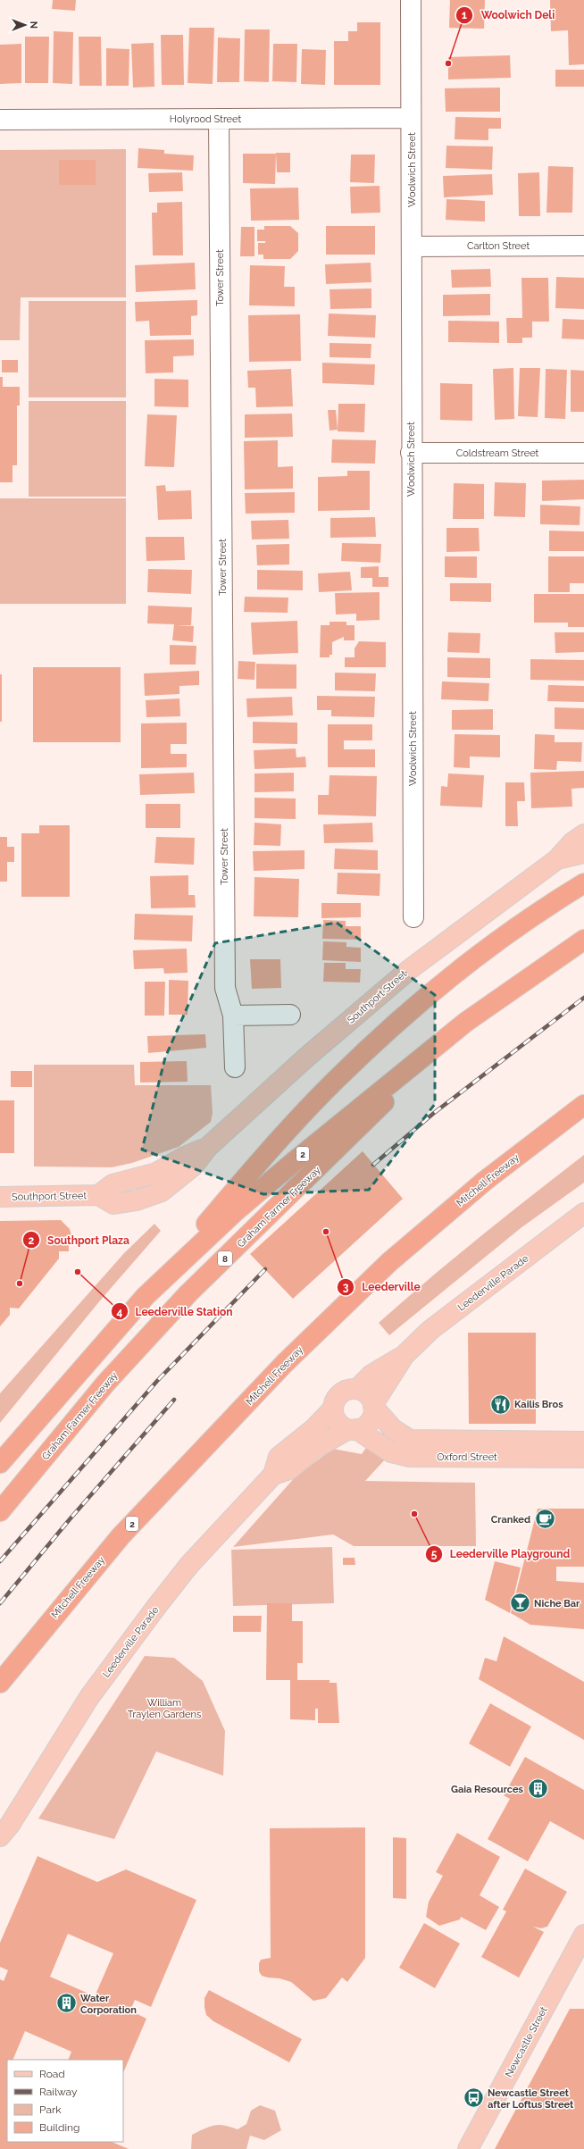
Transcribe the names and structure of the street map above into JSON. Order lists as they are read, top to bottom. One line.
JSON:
{"streets":{"highway":["2","Mitchell Freeway","Graham Farmer Freeway","8"],"main road":["Southport Street","Leederville Parade","Oxford Street","Newcastle Street"],"street":["Holyrood Street","Woolwich Street","Carlton Street","Tower Street","Coldstream Street"]},"crossings":[["Holyrood Street","Woolwich Street"],["Holyrood Street","Tower Street"],["Woolwich Street","Carlton Street"],["Woolwich Street","Coldstream Street"],["2","Graham Farmer Freeway"],["Leederville Parade","Oxford Street"]],"parks":["William Traylen Gardens"],"places":{"other":["Woolwich Deli","Leederville","Leederville Station","Southport Plaza","Leederville Playground"],"restaurant":["Kailis Bros"],"cafe":["Cranked"],"bar":["Niche Bar"],"building":["Gaia Resources","Water Corporation"],"bus stop":["Newcastle Street after Loftus Street"]},"legend":["Road","Railway","Park","Building"],"north":"right"}
